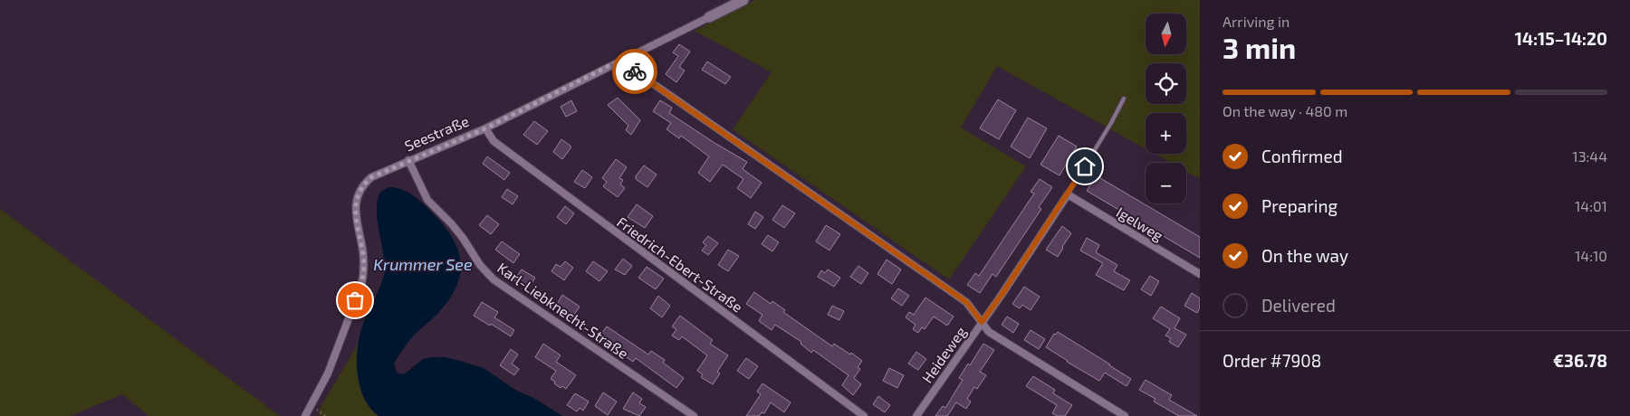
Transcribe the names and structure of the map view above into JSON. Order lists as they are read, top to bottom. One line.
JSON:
{"streets":{"street":["Seestraße","Igelweg","Friedrich-Ebert-Straße","Karl-Liebknecht-Straße","Heideweg"]},"crossings":[["Seestraße","Friedrich-Ebert-Straße"],["Seestraße","Karl-Liebknecht-Straße"],["Igelweg","Heideweg"]],"water":["Krummer See"],"north":"bottom","page":{"heading":["3 min","Arriving in","14:15–14:20"],"panel":["Order #7908","€36.78"],"map_buttons":["+","−"],"bar":"On the way · 480 m","list":[["Confirmed","13:44"],["Preparing","14:01"],["On the way","14:10"],"Delivered"]}}
